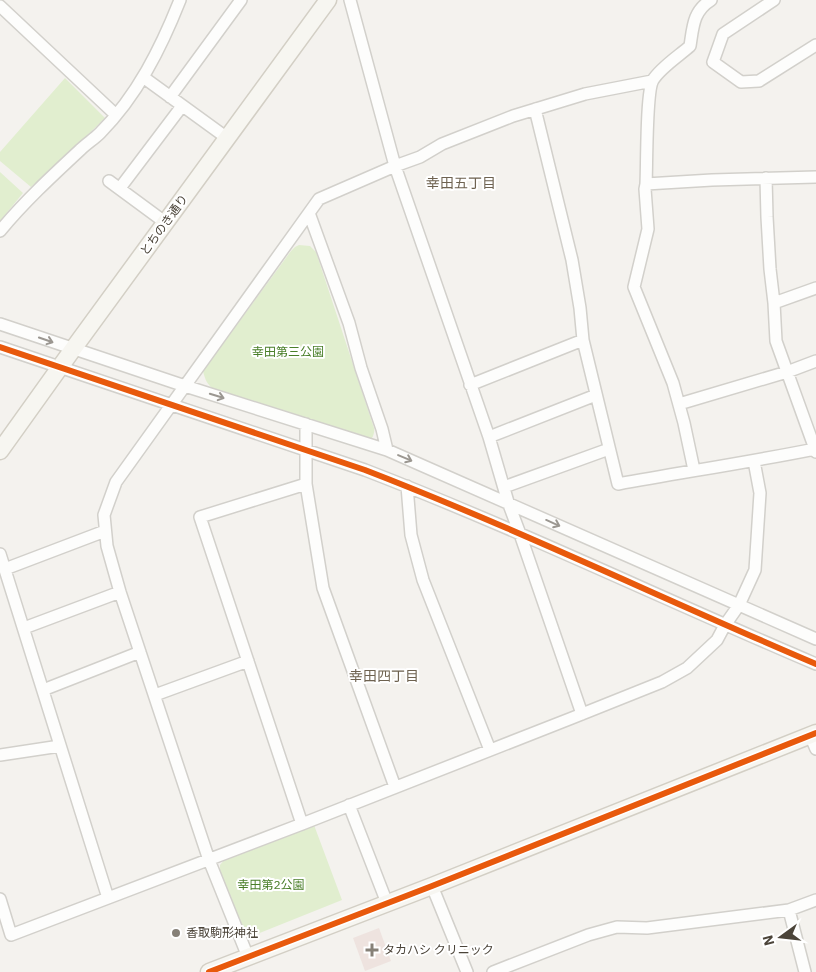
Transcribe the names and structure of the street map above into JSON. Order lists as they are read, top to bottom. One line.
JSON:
{"streets":{"street":["とちのき通り"]},"districts":["幸田五丁目","幸田四丁目"],"parks":["幸田第三公園","幸田第2公園"],"places":{"other":["香取駒形神社"],"health":["タカハシ クリニック"]},"north":"left"}
